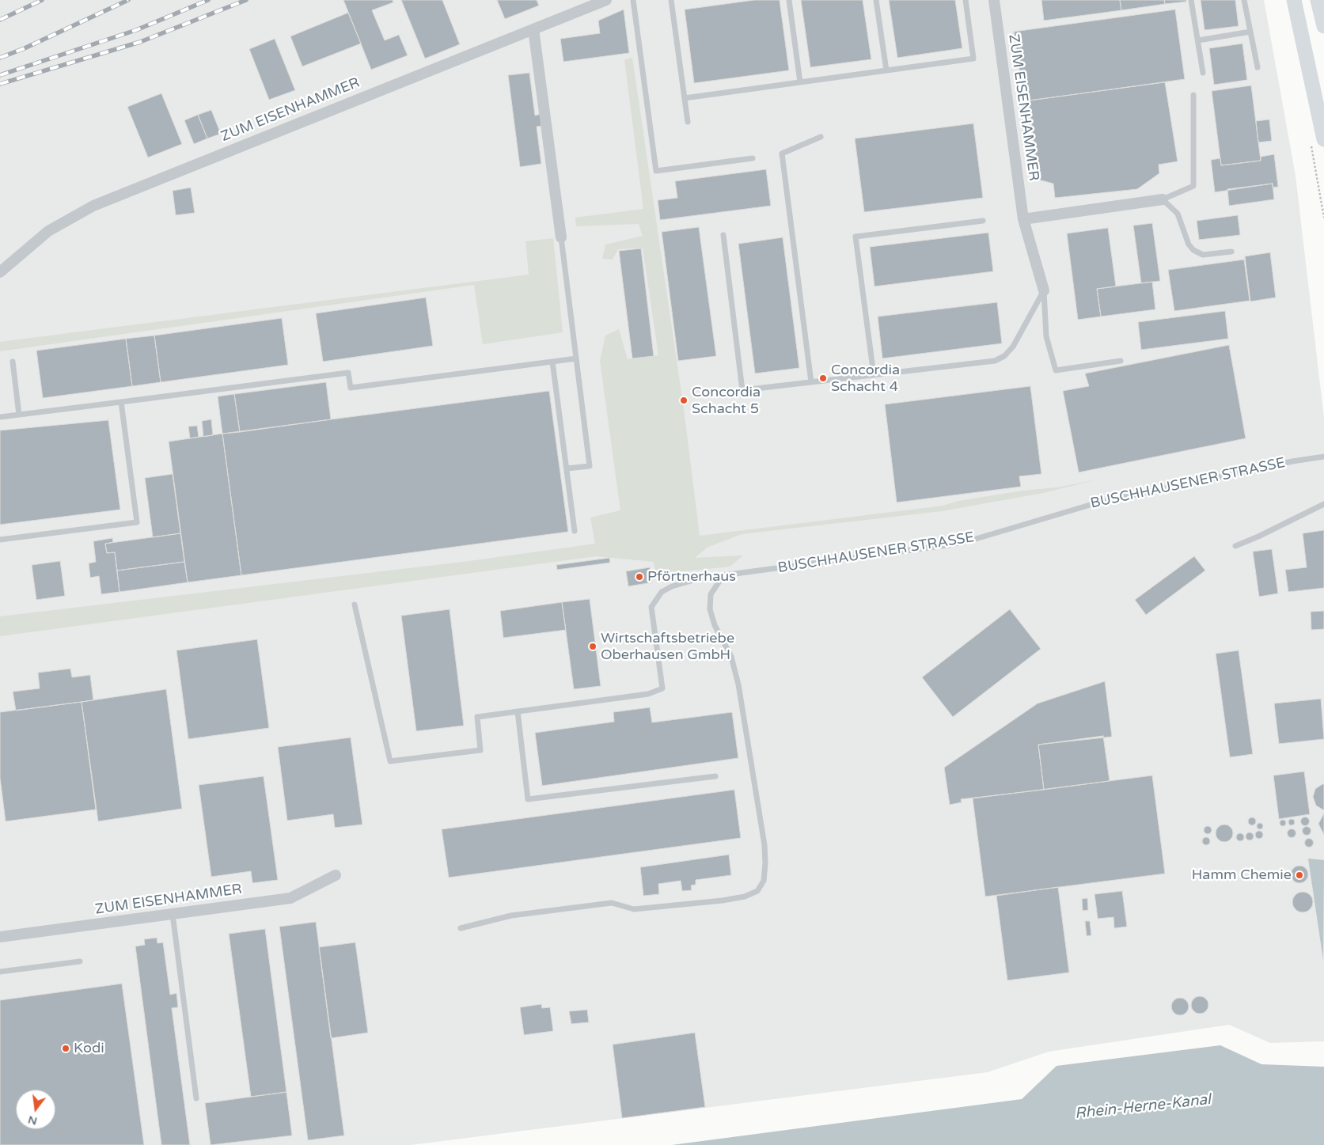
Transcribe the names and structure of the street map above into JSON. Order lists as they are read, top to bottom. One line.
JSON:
{"streets":{"street":["ZUM EISENHAMMER"],"lane":["BUSCHHAUSENER STRASSE"]},"water":["Rhein-Herne-Kanal"],"places":["Concordia Schacht 4","Concordia Schacht 5","Pförtnerhaus","Wirtschaftsbetriebe Oberhausen GmbH","Hamm Chemie","Kodi"],"north":"bottom"}
